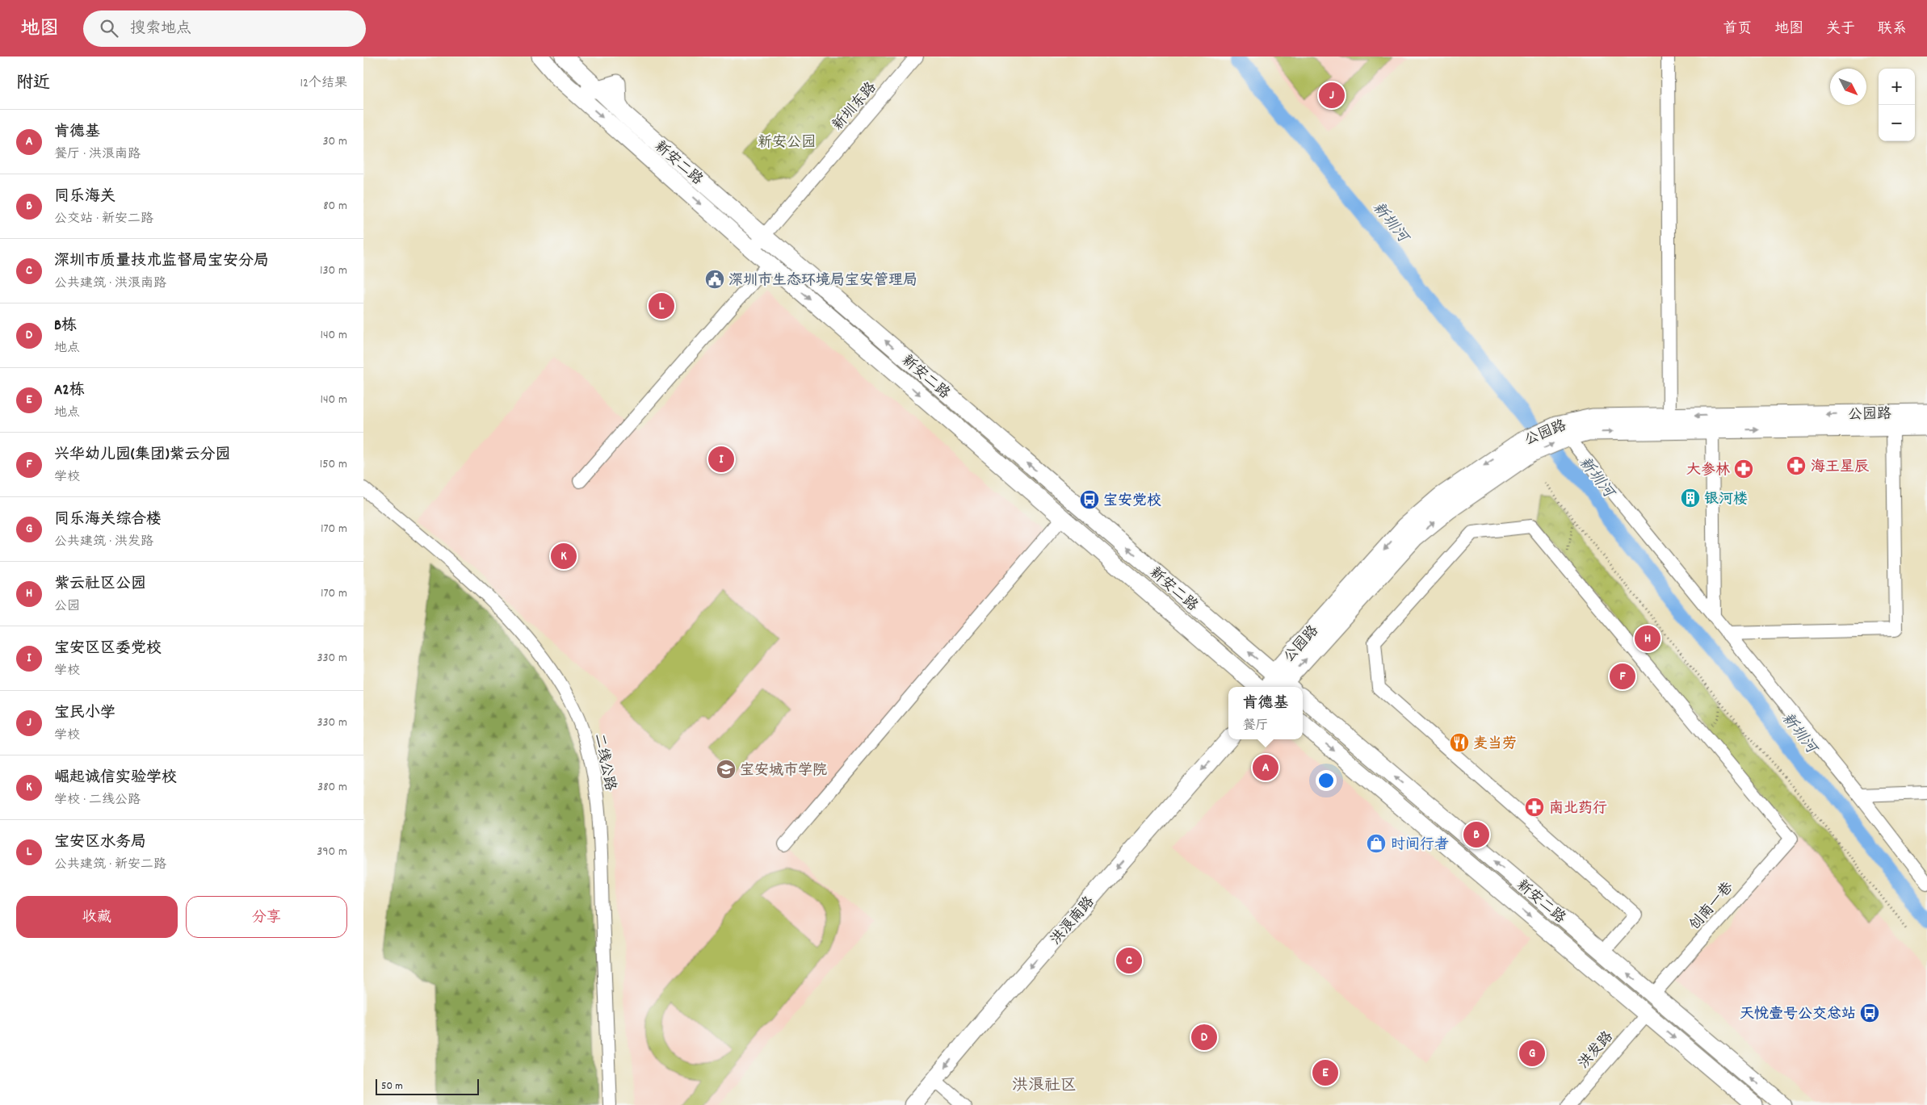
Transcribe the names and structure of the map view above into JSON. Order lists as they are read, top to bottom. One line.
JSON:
{"streets":{"main road":["新安二路","公园路","洪浪南路"],"street":["新圳东路","二线公路","创南一巷","洪发路"]},"crossings":[["新圳东路","新安二路"],["新安二路","公园路"],["新安二路","创南一巷"],["新安二路","洪发路"]],"one_way":["洪浪南路"],"districts":["洪浪社区"],"water":["新圳河"],"parks":["新安公园"],"places":{"public building":["深圳市生态环境局宝安管理局"],"pharmacy":["海王星辰","大参林","南北药行"],"building":["银河楼"],"bus stop":["宝安党校","天悦壹号公交总站"],"restaurant":["麦当劳"],"school or university":["宝安城市学院"],"shop":["时间行者"]},"scale_bar":"50 m","north":"bottom right","page":{"header":"地图","search":"搜索地点","nav":["首页","地图","关于","联系"],"heading":["附近","12个结果"],"map_buttons":["+","−"],"pins":["J","L","I","K","H","F","A","B","C","D","G","E"],"list":[{"mark":"A","name":"肯德基","note":"餐厅 · 洪浪南路","value":"30 m"},{"mark":"B","name":"同乐海关","note":"公交站 · 新安二路","value":"80 m"},{"mark":"C","name":"深圳市质量技术监督局宝安分局","note":"公共建筑 · 洪浪南路","value":"130 m"},{"mark":"D","name":"B栋","note":"地点","value":"140 m"},{"mark":"E","name":"A2栋","note":"地点","value":"140 m"},{"mark":"F","name":"兴华幼儿园(集团)紫云分园","note":"学校","value":"150 m"},{"mark":"G","name":"同乐海关综合楼","note":"公共建筑 · 洪发路","value":"170 m"},{"mark":"H","name":"紫云社区公园","note":"公园","value":"170 m"},{"mark":"I","name":"宝安区区委党校","note":"学校","value":"330 m"},{"mark":"J","name":"宝民小学","note":"学校","value":"330 m"},{"mark":"K","name":"崛起诚信实验学校","note":"学校 · 二线公路","value":"380 m"},{"mark":"L","name":"宝安区水务局","note":"公共建筑 · 新安二路","value":"390 m"}],"popup":["肯德基","餐厅"],"buttons":["收藏","分享"],"scale":"50 m"}}
